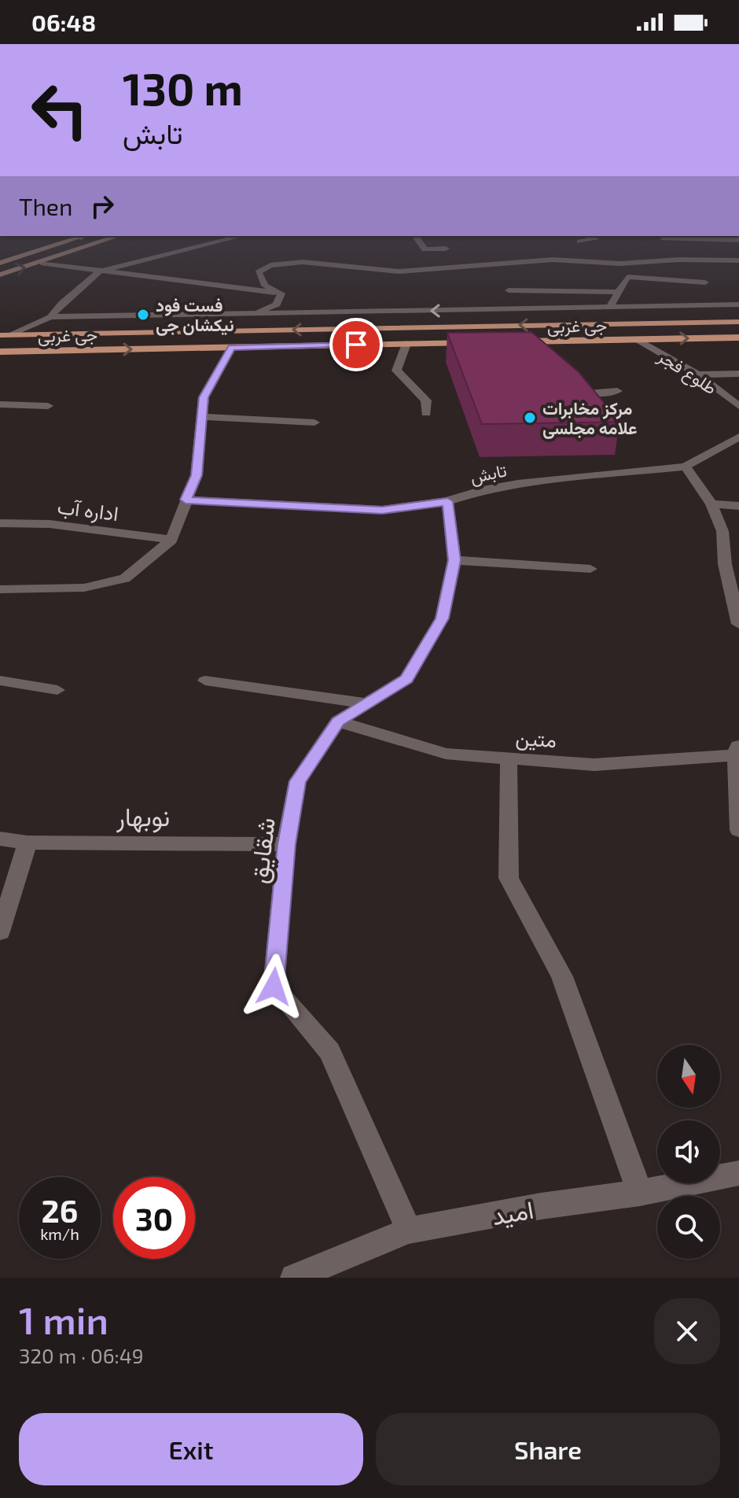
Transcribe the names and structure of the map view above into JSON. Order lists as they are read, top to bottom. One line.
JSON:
{"streets":{"main road":["جی غربی"],"street":["طلوع فجر","تابش","اداره آب","متین","نوبهار","شقایق","امید"]},"crossings":[["جی غربی","طلوع فجر"],["تابش","شقایق"],["متین","شقایق"],["نوبهار","شقایق"],["شقایق","امید"]],"places":["فست فود نیکشان جی","مرکز مخابرات علامه مجلسی"],"north":"bottom","page":{"status":"06:48","turn":["130 m","تابش"],"then":"Then","speed":"26 km/h","limit":"30","heading":["1 min","320 m · 06:49"],"buttons":["Exit","Share"]}}
